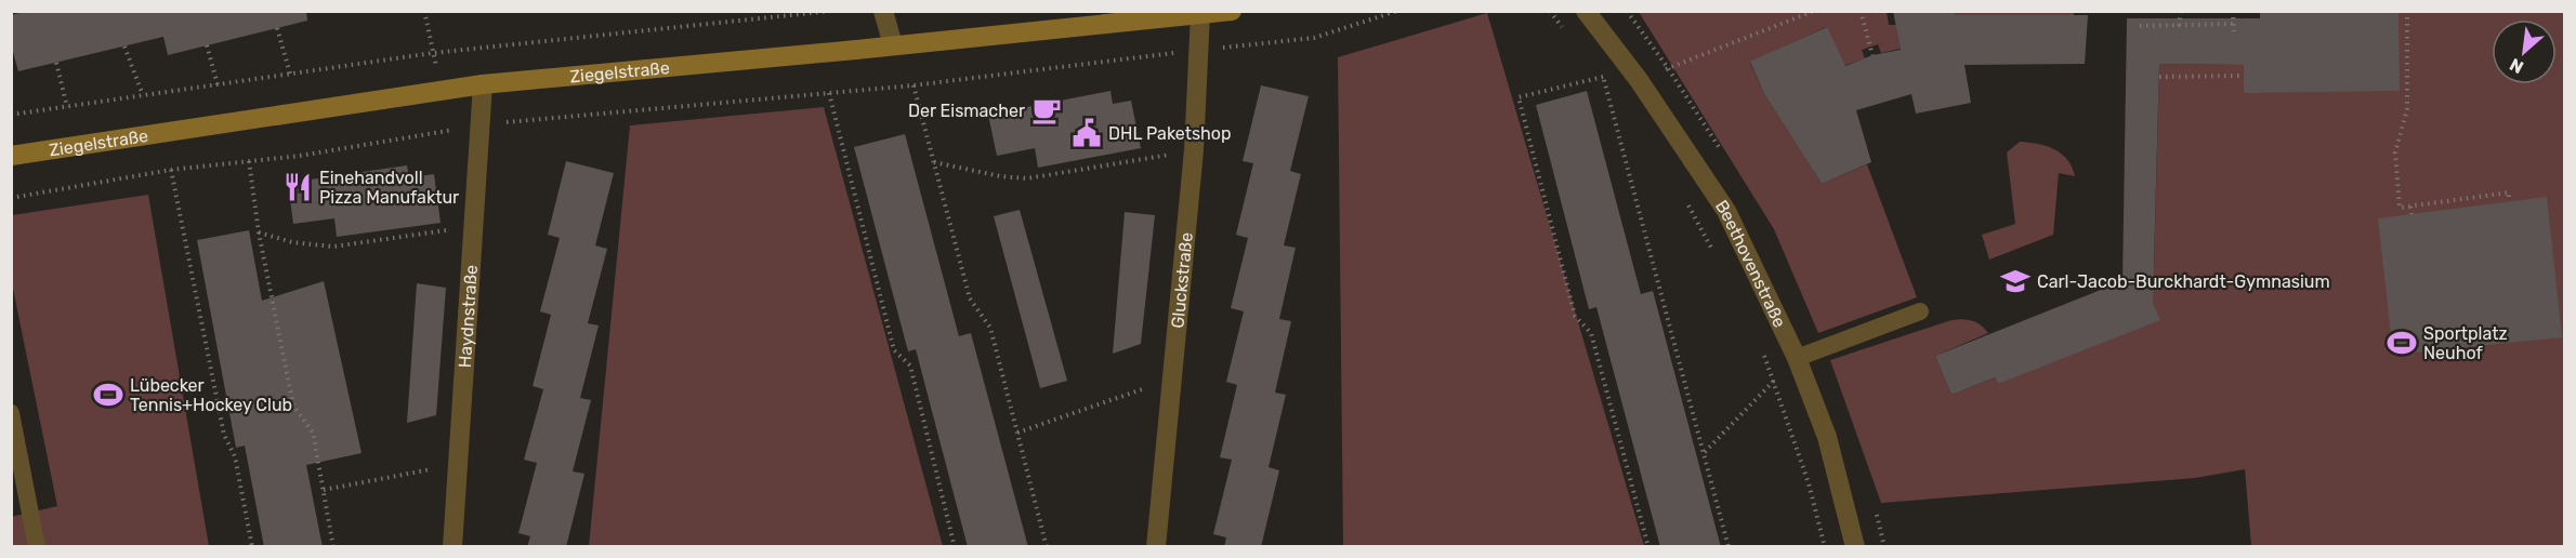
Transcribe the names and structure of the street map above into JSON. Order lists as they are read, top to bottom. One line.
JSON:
{"streets":{"main road":["Ziegelstraße"],"street":["Beethovenstraße","Gluckstraße","Haydnstraße"]},"crossings":[["Ziegelstraße","Gluckstraße"],["Ziegelstraße","Haydnstraße"]],"places":{"cafe":["Der Eismacher"],"public building":["DHL Paketshop"],"restaurant":["Einehandvoll Pizza Manufaktur"],"school or university":["Carl-Jacob-Burckhardt-Gymnasium"],"sports":["Sportplatz Neuhof","Lübecker Tennis+Hockey Club"]},"north":"bottom left"}
